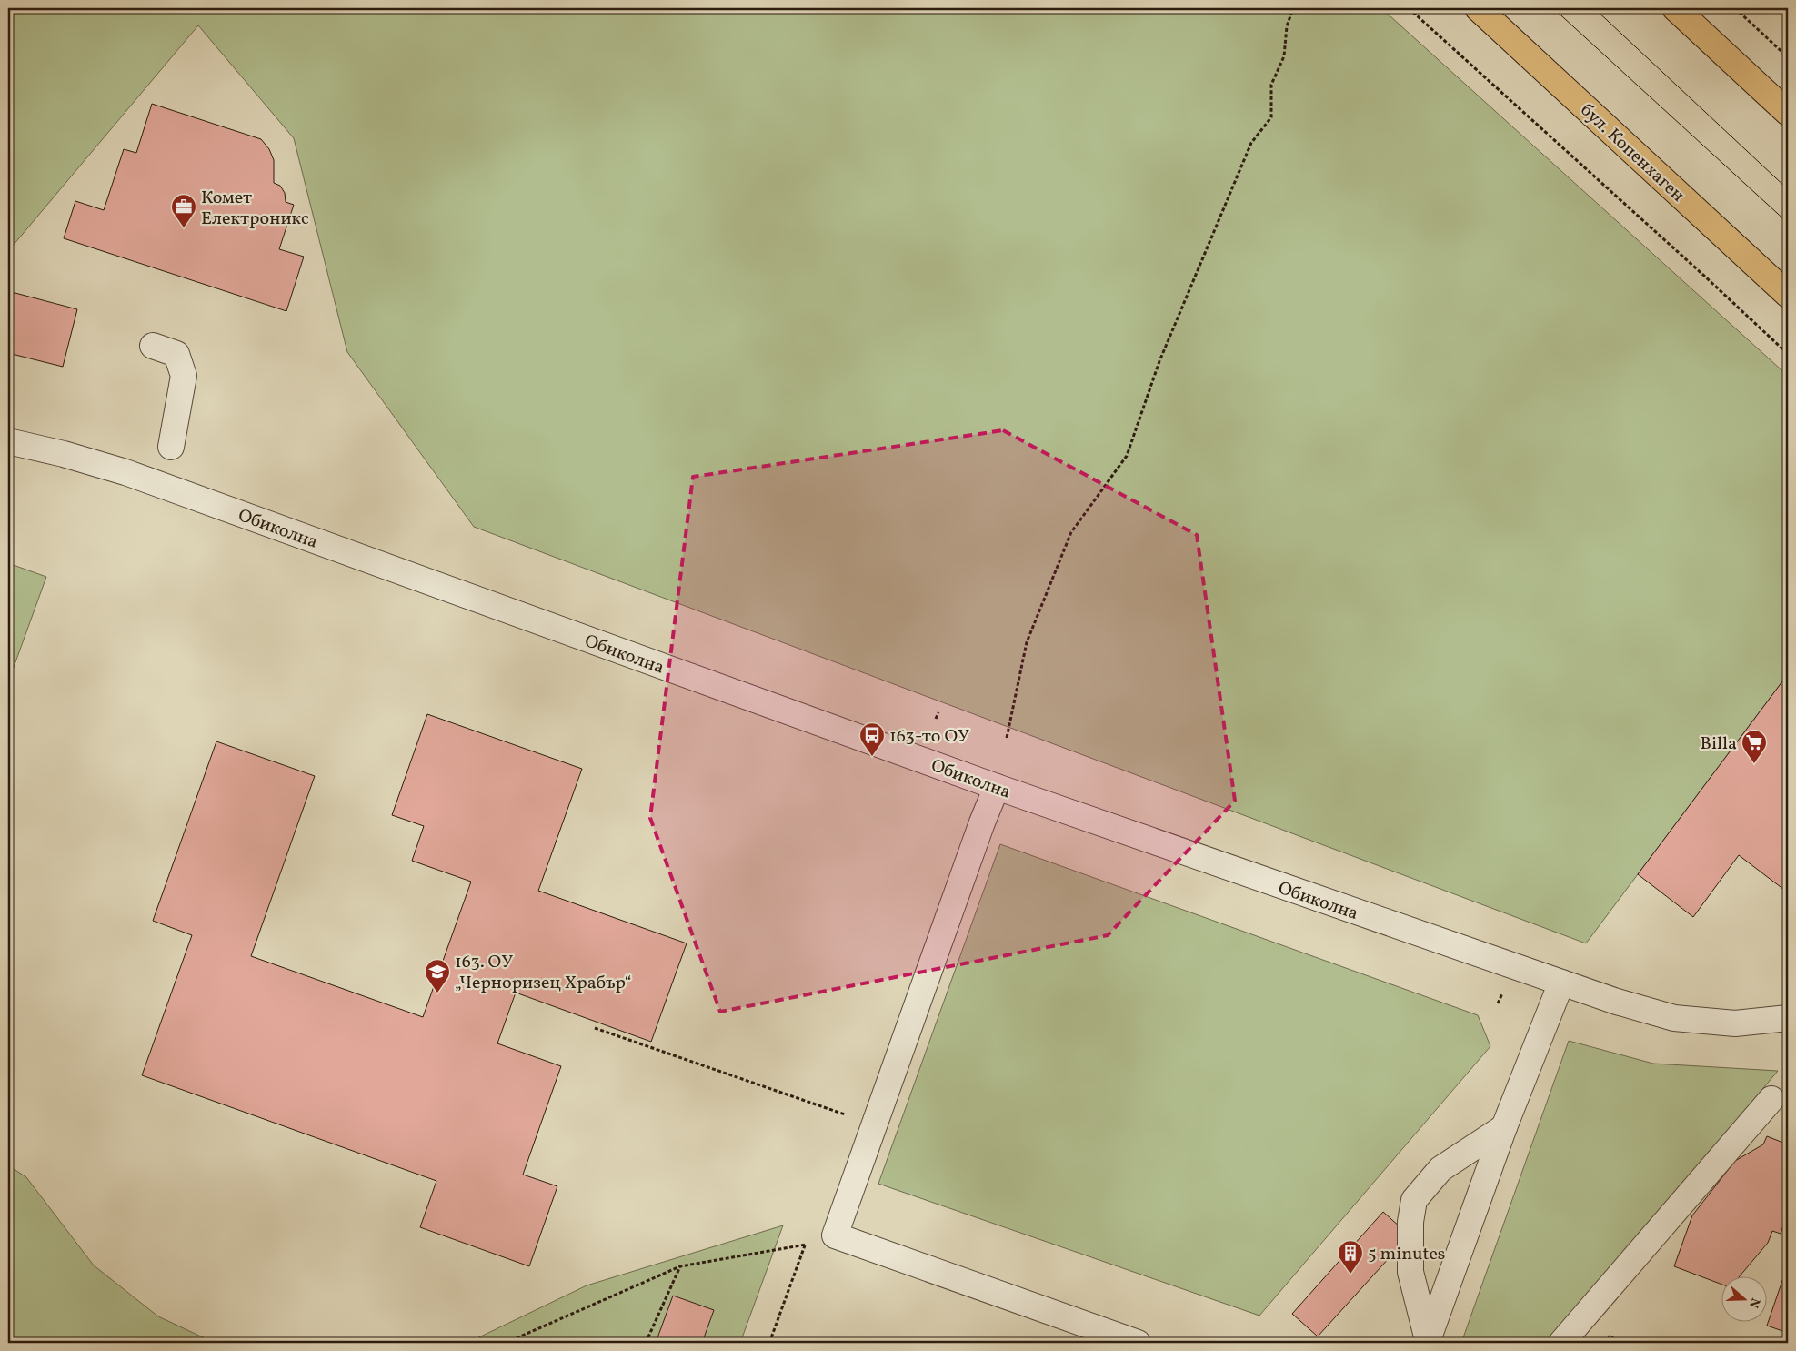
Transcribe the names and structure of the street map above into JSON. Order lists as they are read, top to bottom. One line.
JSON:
{"streets":{"main road":["бул. Копенхаген"],"street":["Обиколна"]},"places":{"office":["Комет Електроникс"],"bus stop":["163-то ОУ"],"supermarket":["Billa"],"school or university":["163. ОУ „Черноризец Храбър“"],"building":["5 minutes"]},"north":"right"}
